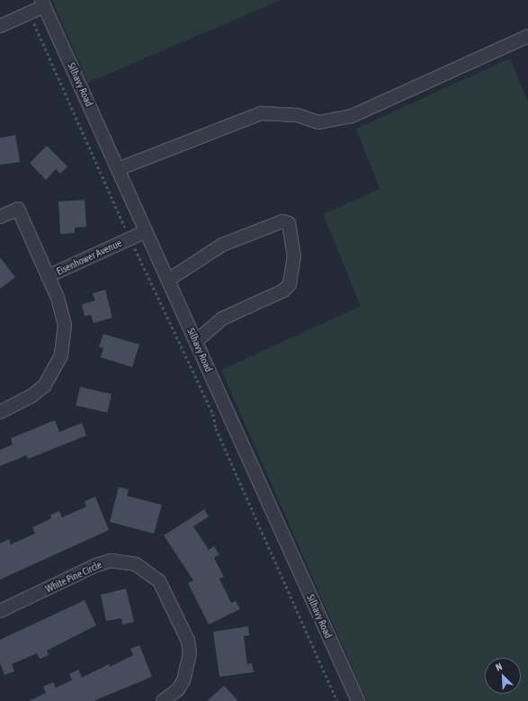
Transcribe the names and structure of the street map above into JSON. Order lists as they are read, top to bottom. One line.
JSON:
{"streets":{"street":["Silhavy Road","Eisenhower Avenue","White Pine Circle"]},"crossings":[["Silhavy Road","Eisenhower Avenue"]],"north":"top left"}
